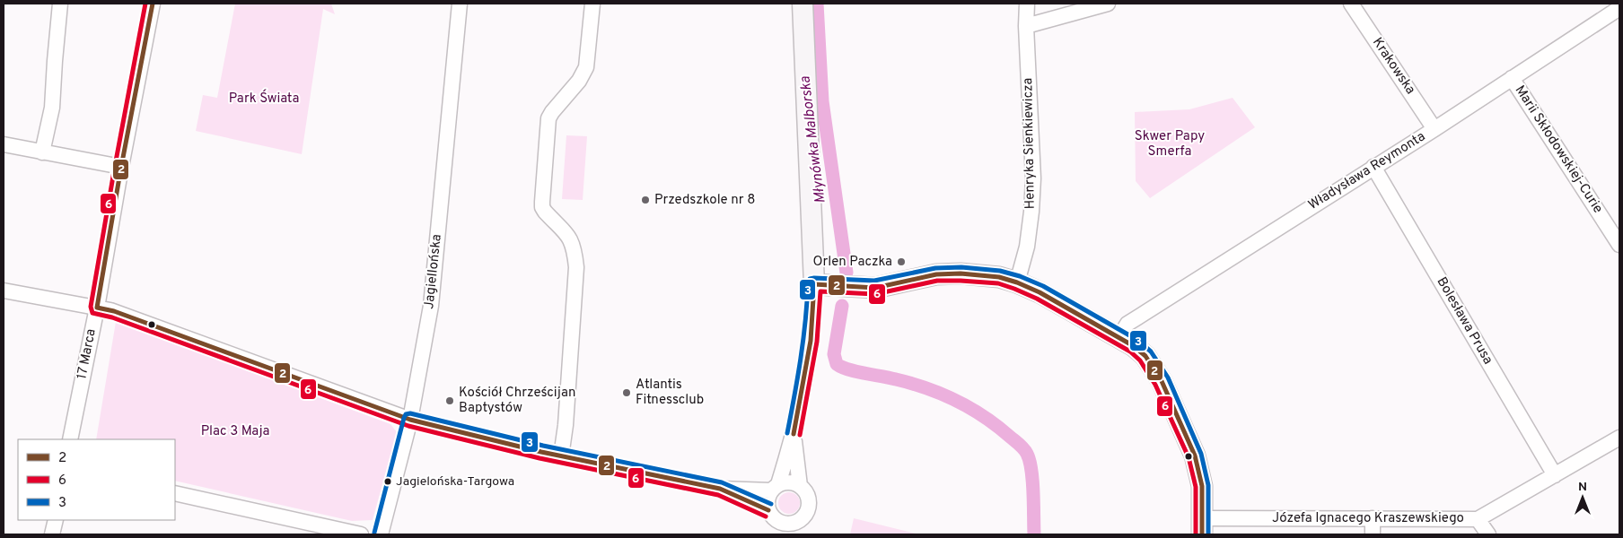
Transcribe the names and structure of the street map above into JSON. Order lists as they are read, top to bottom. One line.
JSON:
{"streets":{"street":["Krakowska","Henryka Sienkiewicza","Marii Skłodowskiej-Curie","Władysława Reymonta","Jagiellońska","Bolesława Prusa","17 Marca","Józefa Ignacego Kraszewskiego"]},"crossings":[["Krakowska","Władysława Reymonta"],["Marii Skłodowskiej-Curie","Władysława Reymonta"],["Władysława Reymonta","Bolesława Prusa"],["Bolesława Prusa","Józefa Ignacego Kraszewskiego"]],"water":["Młynówka Malborska"],"parks":["Park Świata","Skwer Papy Smerfa","Plac 3 Maja"],"places":["Przedszkole nr 8","Orlen Paczka","Atlantis Fitnessclub","Kościół Chrześcijan Baptystów","Jagielońska-Targowa"],"lines":["transit line 2","transit line 6","transit line 3"],"legend":["2","6","3"],"north":"top"}
